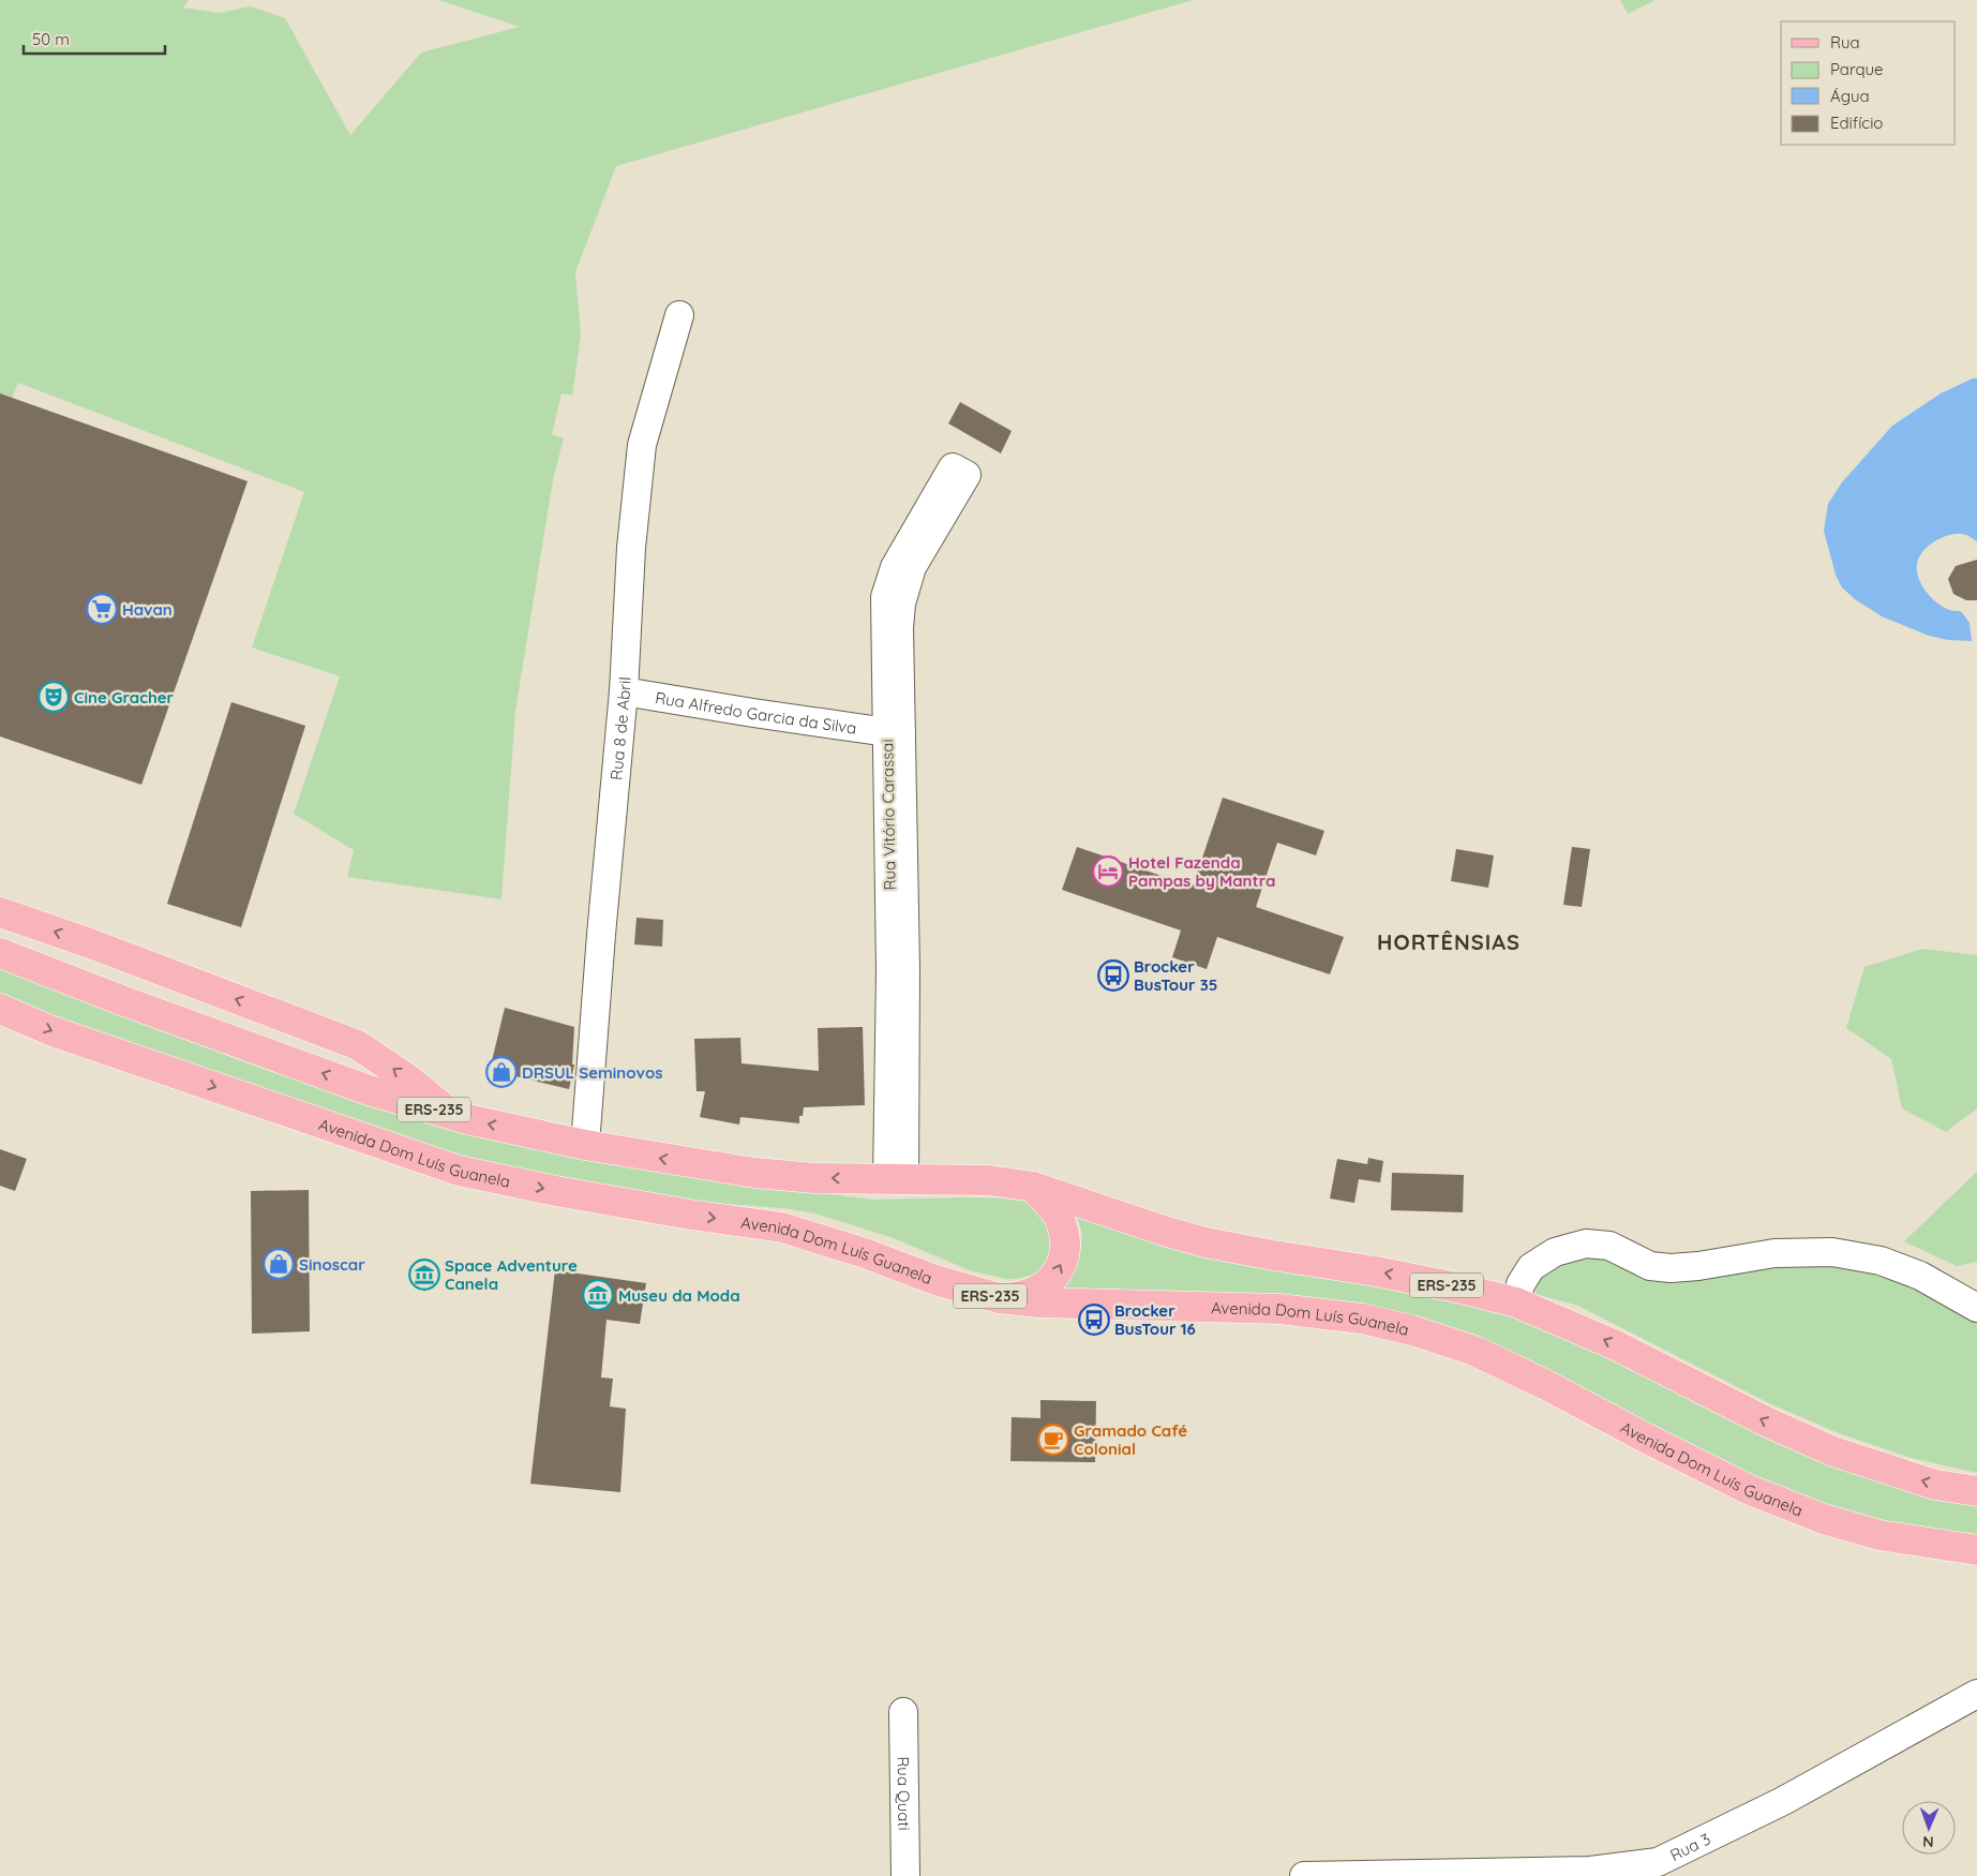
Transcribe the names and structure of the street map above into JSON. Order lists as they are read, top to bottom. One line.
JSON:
{"streets":{"main road":["ERS-235","Avenida Dom Luís Guanela"],"street":["Rua Alfredo Garcia da Silva","Rua 8 de Abril","Rua Vitório Carassai","Rua Quati","Rua 3"]},"crossings":[["Rua Alfredo Garcia da Silva","Rua 8 de Abril"],["Rua Alfredo Garcia da Silva","Rua Vitório Carassai"],["Rua 8 de Abril","ERS-235"],["Rua Vitório Carassai","ERS-235"]],"districts":["HORTÊNSIAS"],"places":{"supermarket":["Havan"],"theatre":["Cine Gracher"],"hotel":["Hotel Fazenda Pampas by Mantra"],"bus stop":["Brocker BusTour 35","Brocker BusTour 16"],"shop":["DRSUL Seminovos","Sinoscar"],"museum":["Space Adventure Canela","Museu da Moda"],"cafe":["Gramado Café Colonial"]},"legend":["Rua","Parque","Água","Edifício"],"scale_bar":"50 m","north":"bottom"}
